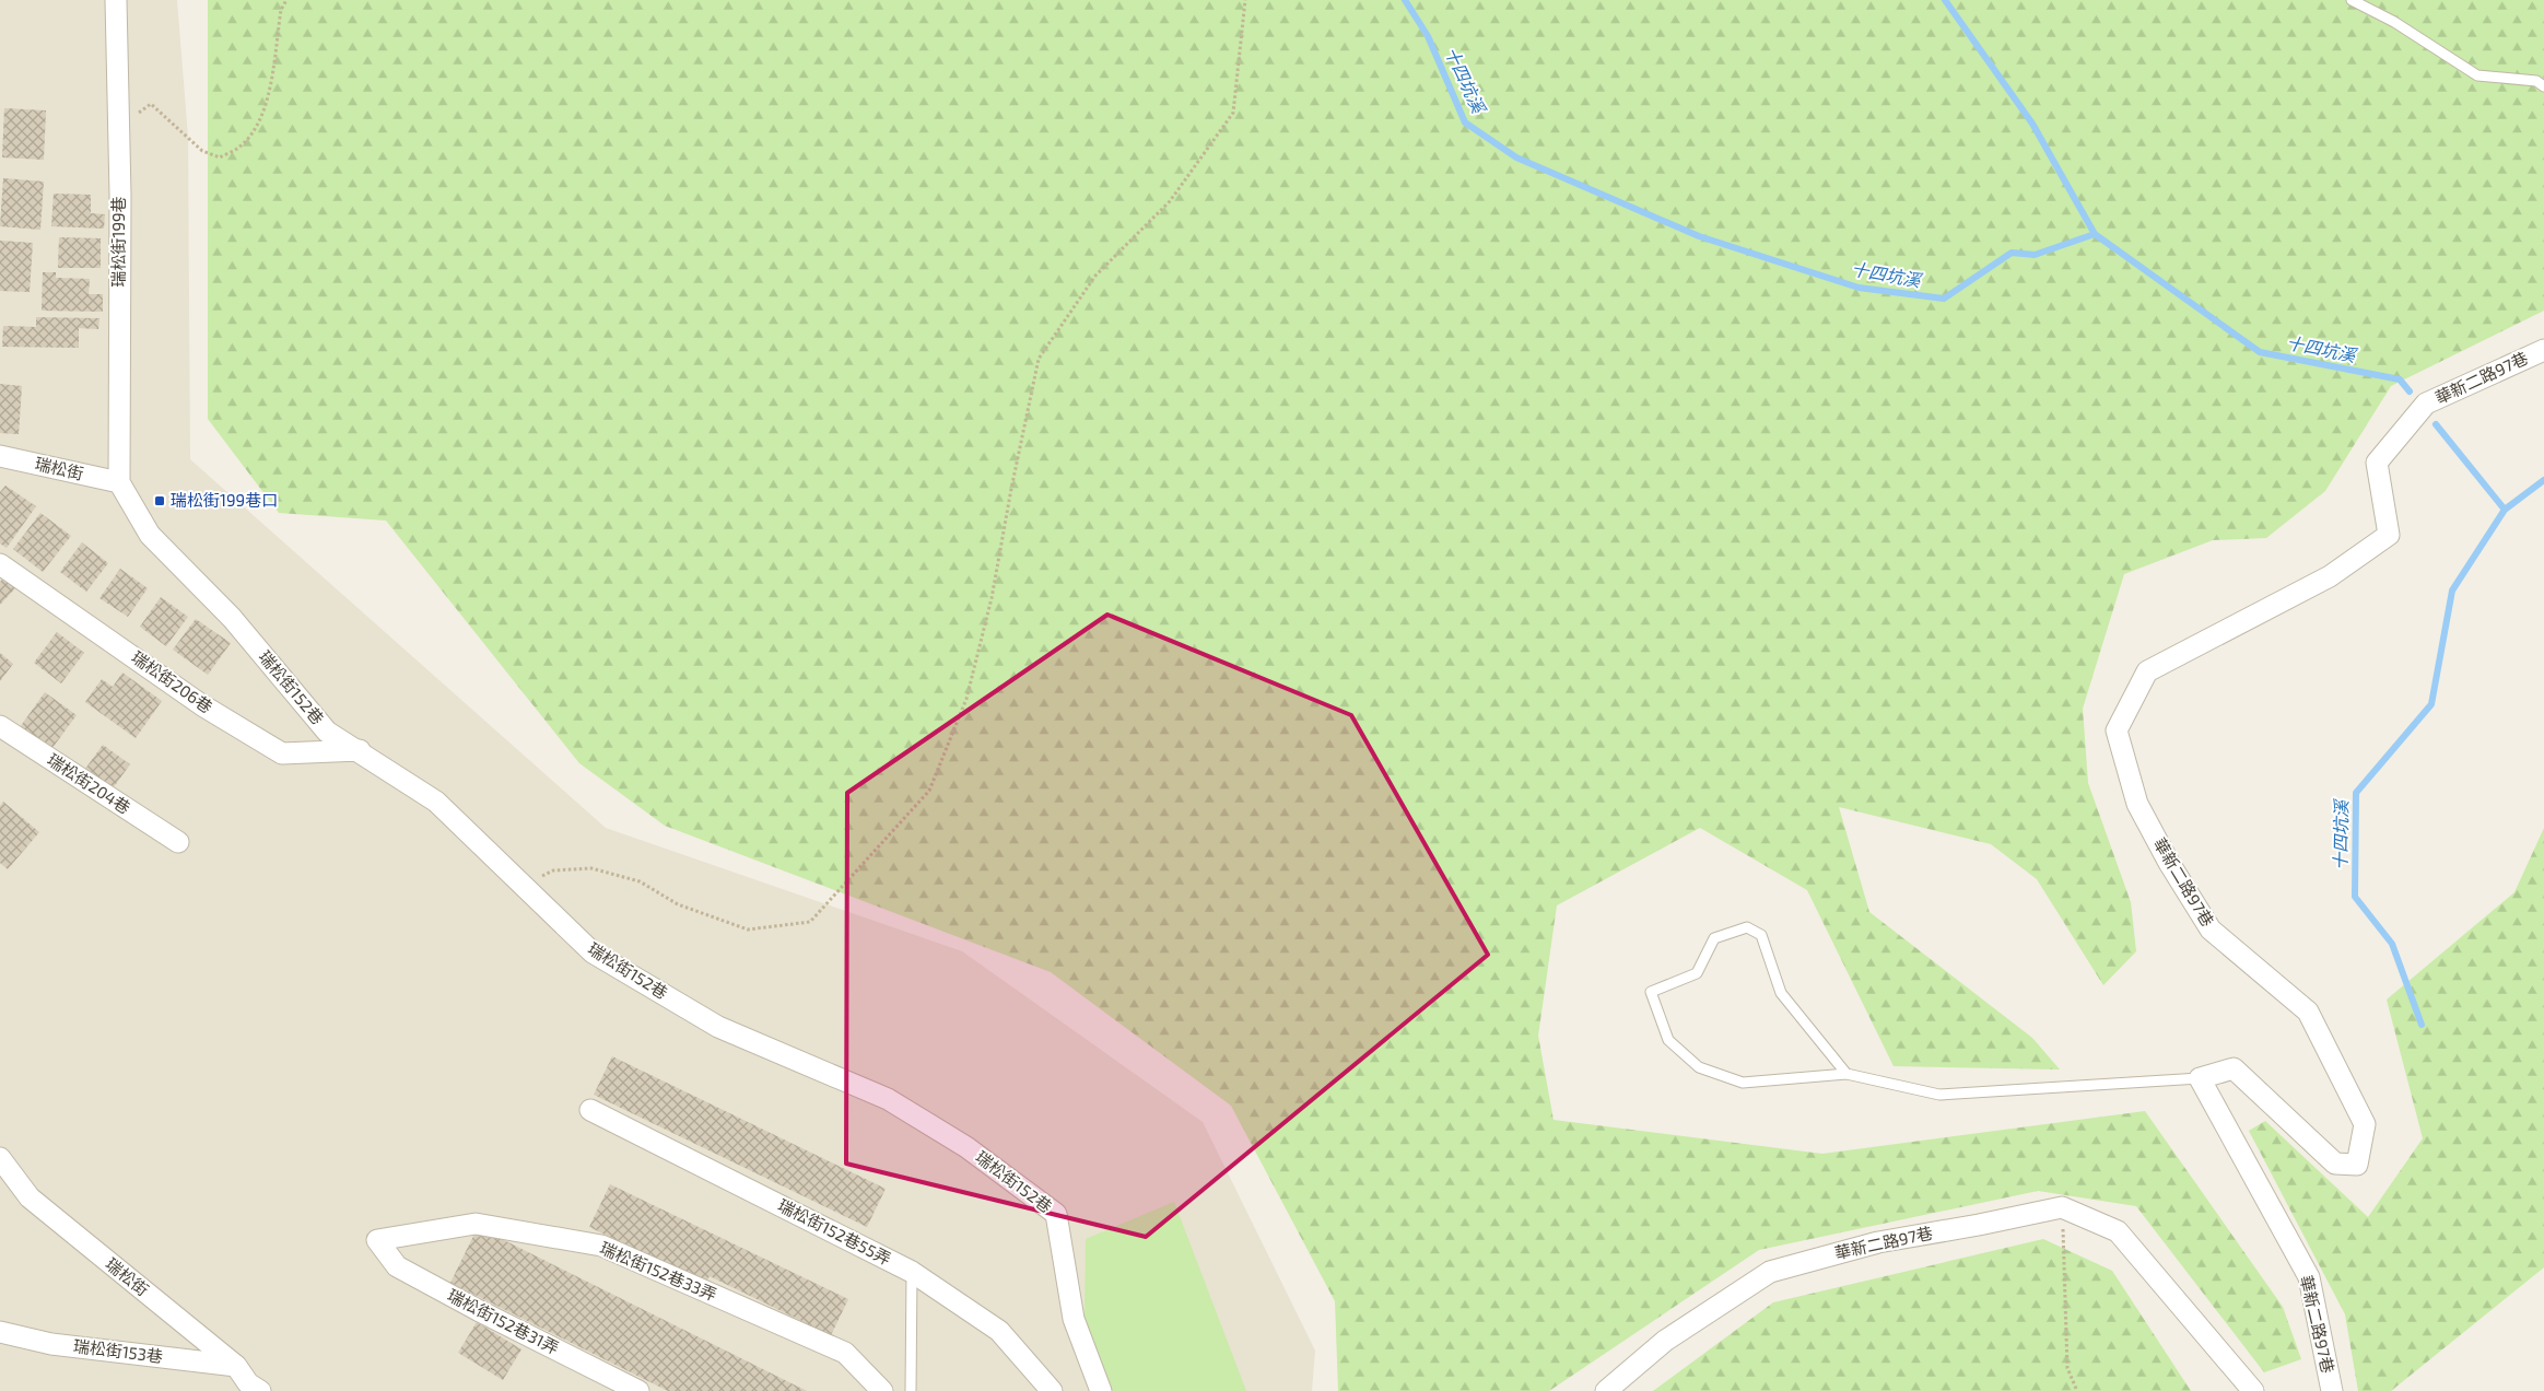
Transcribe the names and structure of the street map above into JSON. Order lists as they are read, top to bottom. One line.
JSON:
{"streets":{"street":["瑞松街199巷","華新二路97巷","瑞松街","瑞松街206巷","瑞松街152巷","瑞松街204巷","瑞松街152巷55弄","瑞松街152巷33弄","瑞松街152巷31弄","瑞松街153巷"]},"crossings":[["瑞松街199巷","瑞松街"],["瑞松街199巷","瑞松街152巷"],["瑞松街","瑞松街152巷"],["瑞松街","瑞松街153巷"],["瑞松街206巷","瑞松街152巷"],["瑞松街152巷33弄","瑞松街152巷31弄"]],"water":["十四坑溪"],"places":{"transit":["瑞松街199巷口"]}}
